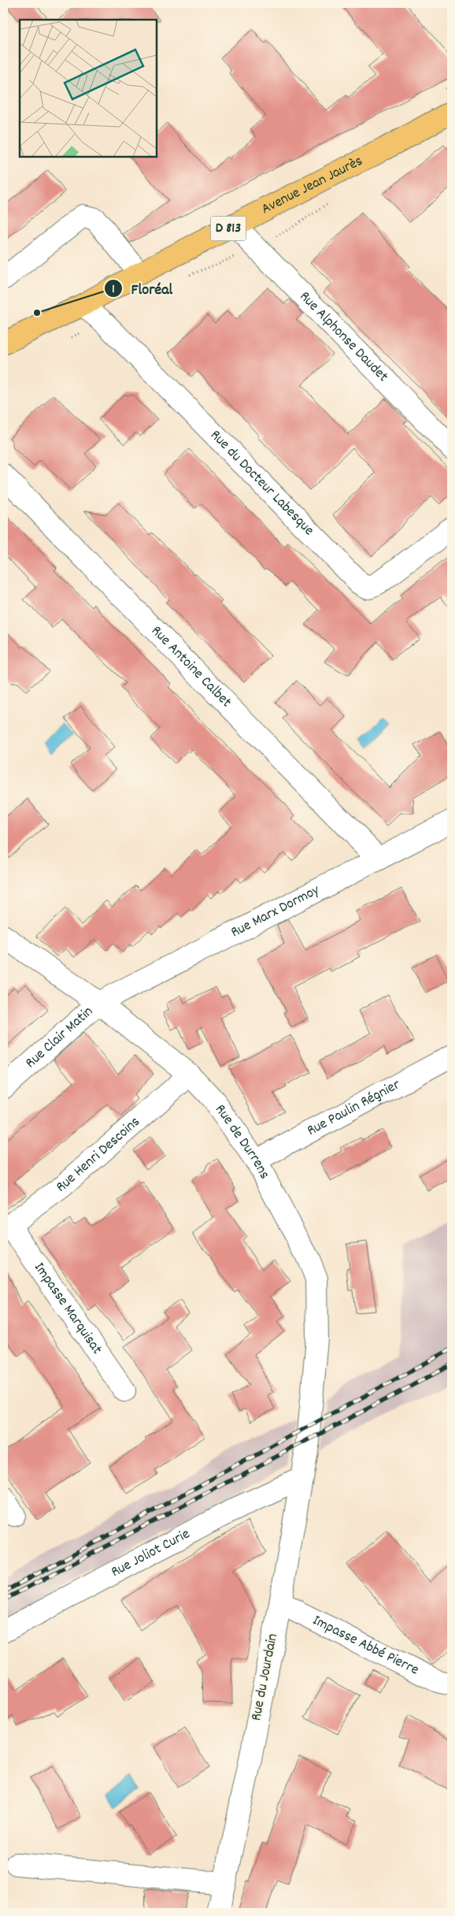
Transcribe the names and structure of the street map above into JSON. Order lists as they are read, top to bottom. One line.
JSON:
{"streets":{"main road":["Avenue Jean Jaurès","D 813"],"street":["Rue Alphonse Daudet","Rue du Docteur Labesque","Rue Antoine Calbet","Rue Marx Dormoy","Rue Clair Matin","Rue Paulin Régnier","Rue de Durrens","Rue Henri Descoins","Impasse Marquisat","Rue Joliot Curie","Impasse Abbé Pierre","Rue du Jourdain"]},"crossings":[["Avenue Jean Jaurès","Rue Alphonse Daudet"],["Avenue Jean Jaurès","Rue du Docteur Labesque"],["Rue Antoine Calbet","Rue Marx Dormoy"],["Rue Marx Dormoy","Rue Clair Matin"],["Rue Marx Dormoy","Rue de Durrens"],["Rue Clair Matin","Rue de Durrens"],["Rue Paulin Régnier","Rue de Durrens"],["Rue de Durrens","Rue Henri Descoins"],["Rue de Durrens","Rue du Jourdain"],["Rue Henri Descoins","Impasse Marquisat"],["Rue Joliot Curie","Rue du Jourdain"],["Impasse Abbé Pierre","Rue du Jourdain"]],"places":["Floréal"]}
